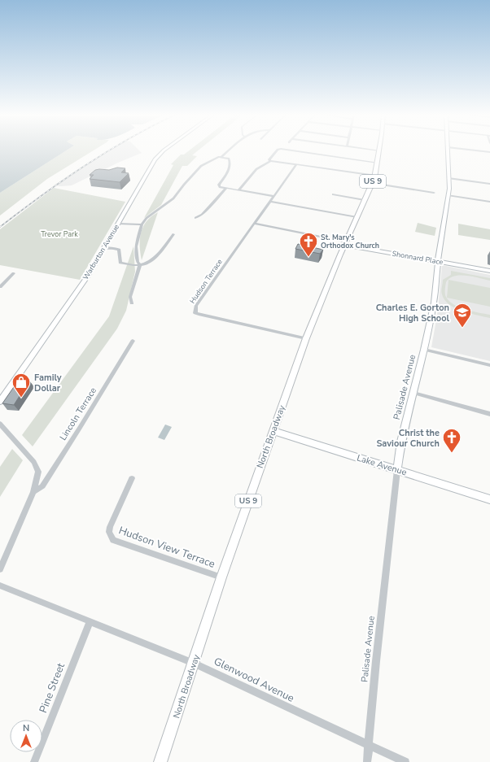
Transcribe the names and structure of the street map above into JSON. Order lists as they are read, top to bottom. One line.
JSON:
{"streets":{"main road":["US 9","North Broadway"],"street":["Warburton Avenue","Shonnard Place","Hudson Terrace","Palisade Avenue","Lincoln Terrace","Lake Avenue","Hudson View Terrace","Glenwood Avenue","Pine Street"]},"crossings":[["Shonnard Place","Palisade Avenue"],["Shonnard Place","North Broadway"],["Hudson Terrace","North Broadway"],["Palisade Avenue","Lake Avenue"],["Palisade Avenue","Glenwood Avenue"],["North Broadway","Lake Avenue"],["North Broadway","Hudson View Terrace"],["North Broadway","Glenwood Avenue"],["Glenwood Avenue","Pine Street"]],"parks":["Trevor Park"],"places":{"church":["St. Mary's Orthodox Church","Christ the Saviour Church"],"school or university":["Charles E. Gorton High School"],"shop":["Family Dollar"]},"north":"top"}
